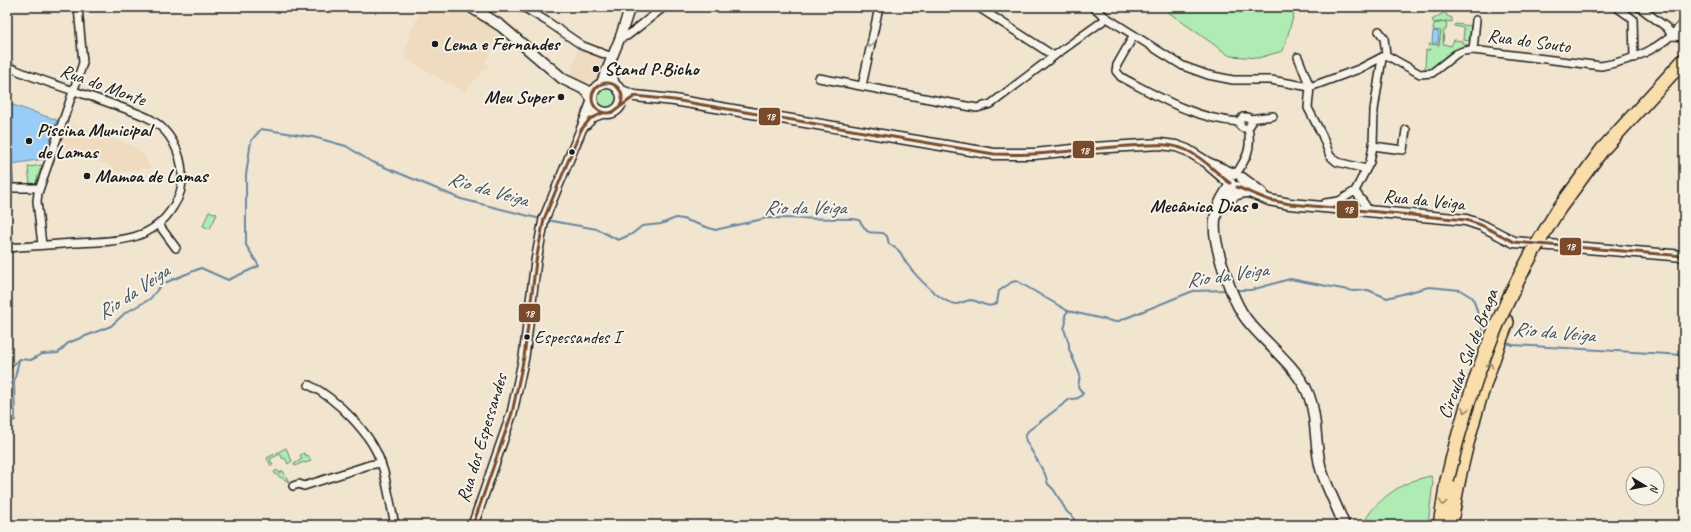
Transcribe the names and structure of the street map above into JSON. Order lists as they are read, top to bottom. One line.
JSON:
{"streets":{"highway":["Circular Sul de Braga"],"main road":["Rua da Veiga"],"street":["Rua do Souto","Rua do Monte","Rua dos Espessandes"]},"water":["Rio da Veiga"],"places":["Lema e Fernandes","Stand P.Bicho","Meu Super","Piscina Municipal de Lamas","Mamoa de Lamas","Mecânica Dias","Espessandes I"],"lines":["transit line 18"],"north":"right"}
